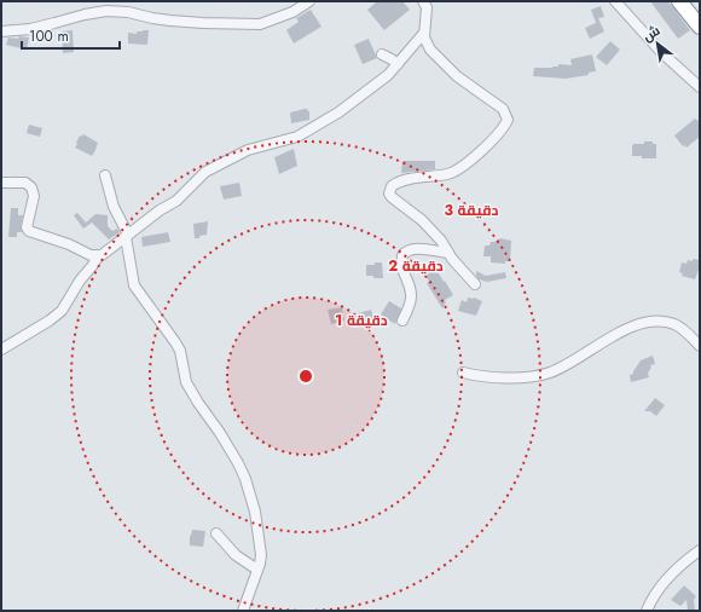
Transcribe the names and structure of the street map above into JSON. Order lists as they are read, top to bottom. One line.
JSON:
{"scale_bar":"100 m","north":"top left","rings":["3 دقيقة","2 دقيقة","1 دقيقة"]}
